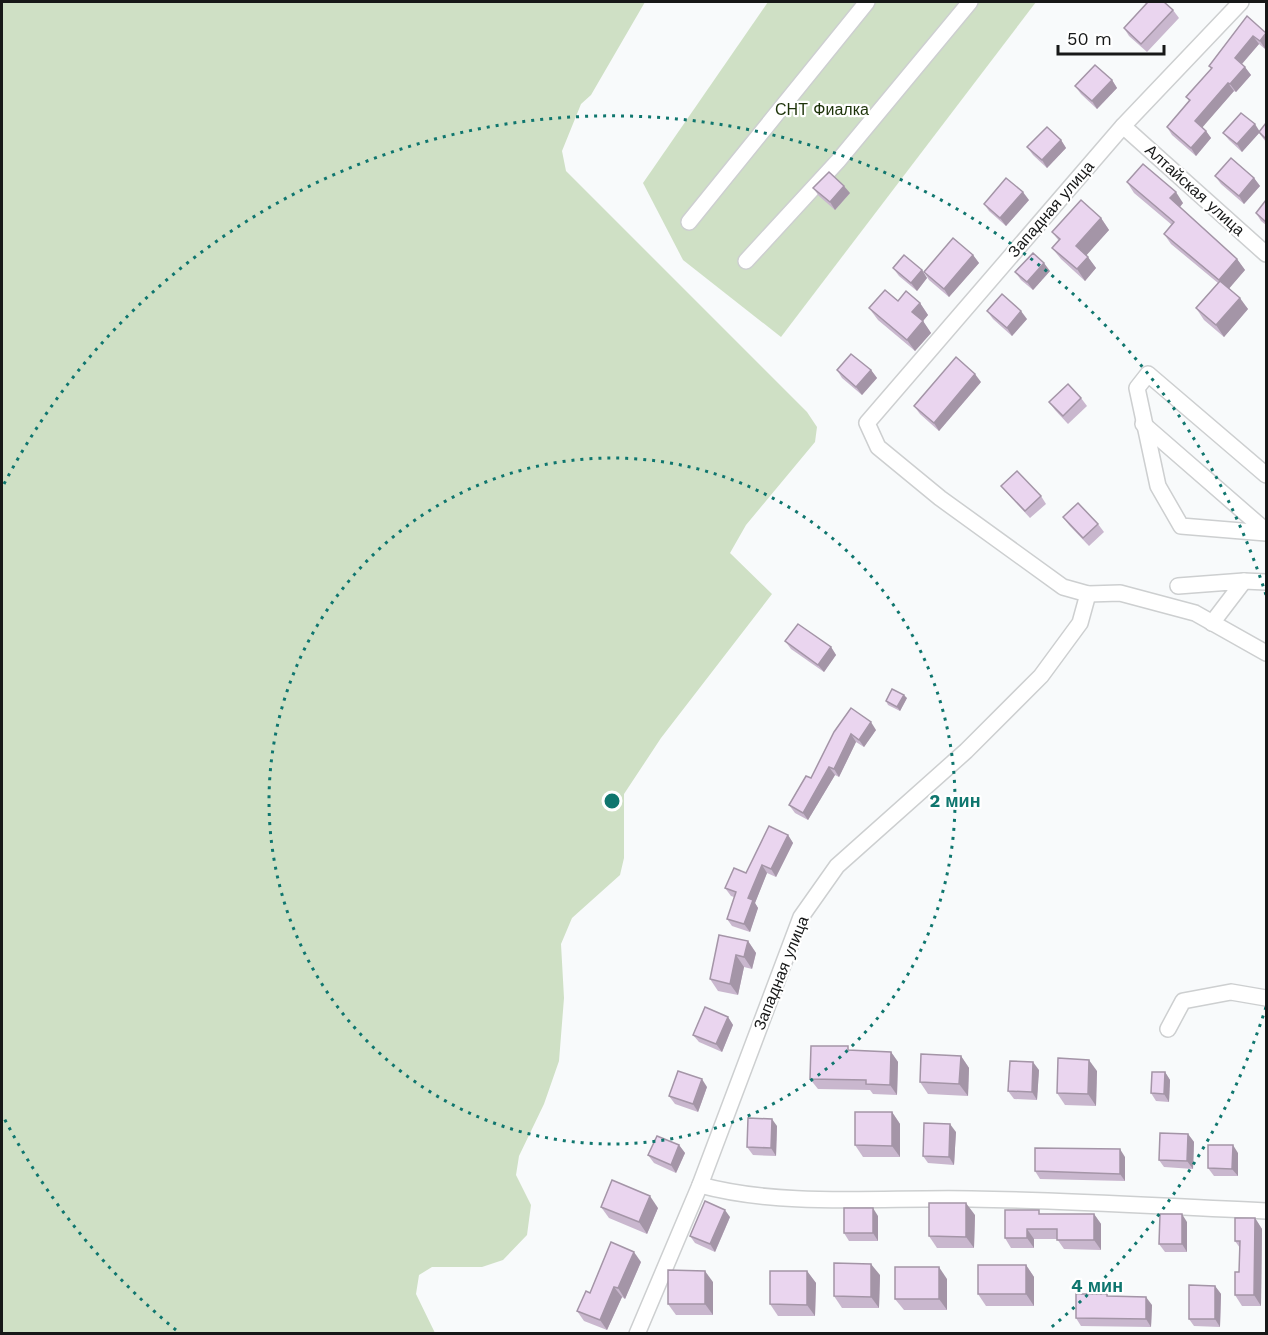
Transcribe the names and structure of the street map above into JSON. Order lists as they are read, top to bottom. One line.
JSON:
{"streets":{"street":["Алтайская улица","Западная улица"]},"crossings":[["Алтайская улица","Западная улица"]],"parks":["СНТ Фиалка"],"scale_bar":"50 m","rings":["2 мин","4 мин"]}
